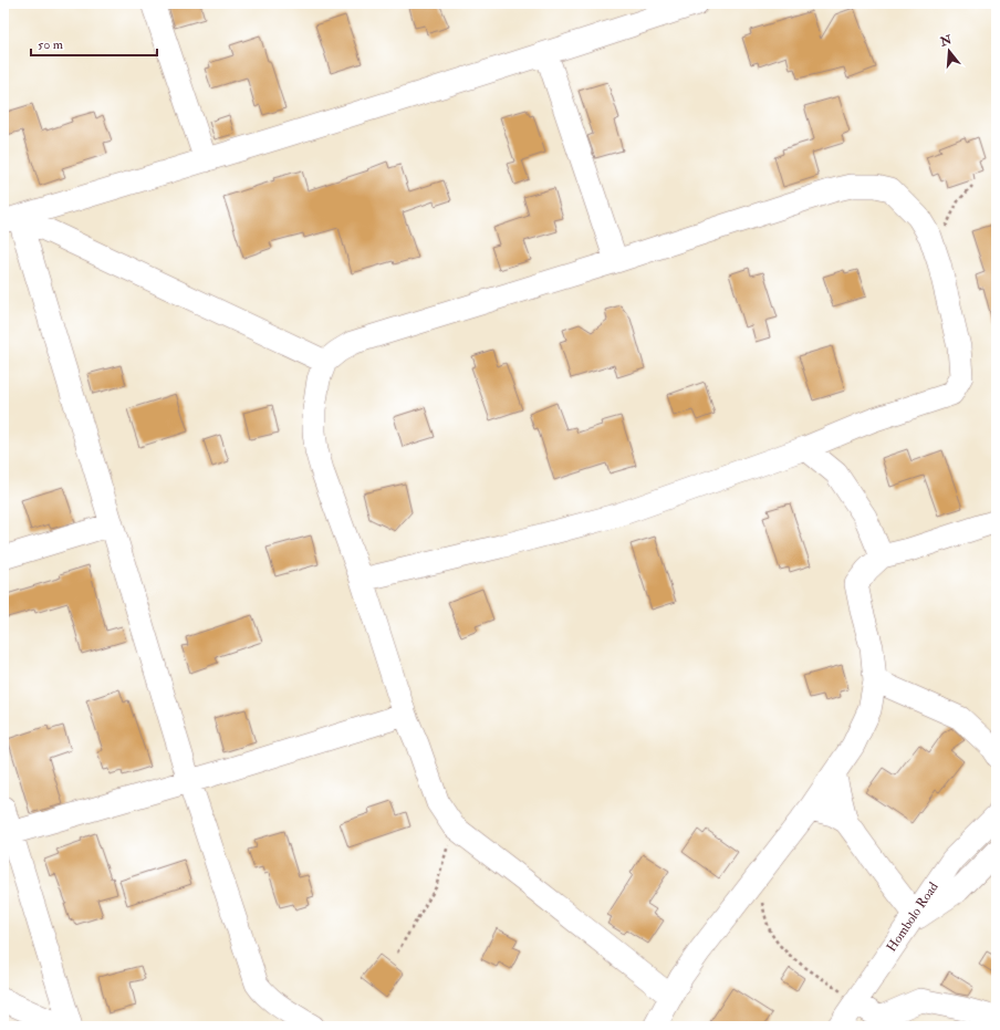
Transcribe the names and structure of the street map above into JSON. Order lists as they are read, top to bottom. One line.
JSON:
{"streets":{"street":["Hombolo Road"]},"scale_bar":"50 m","north":"top"}
